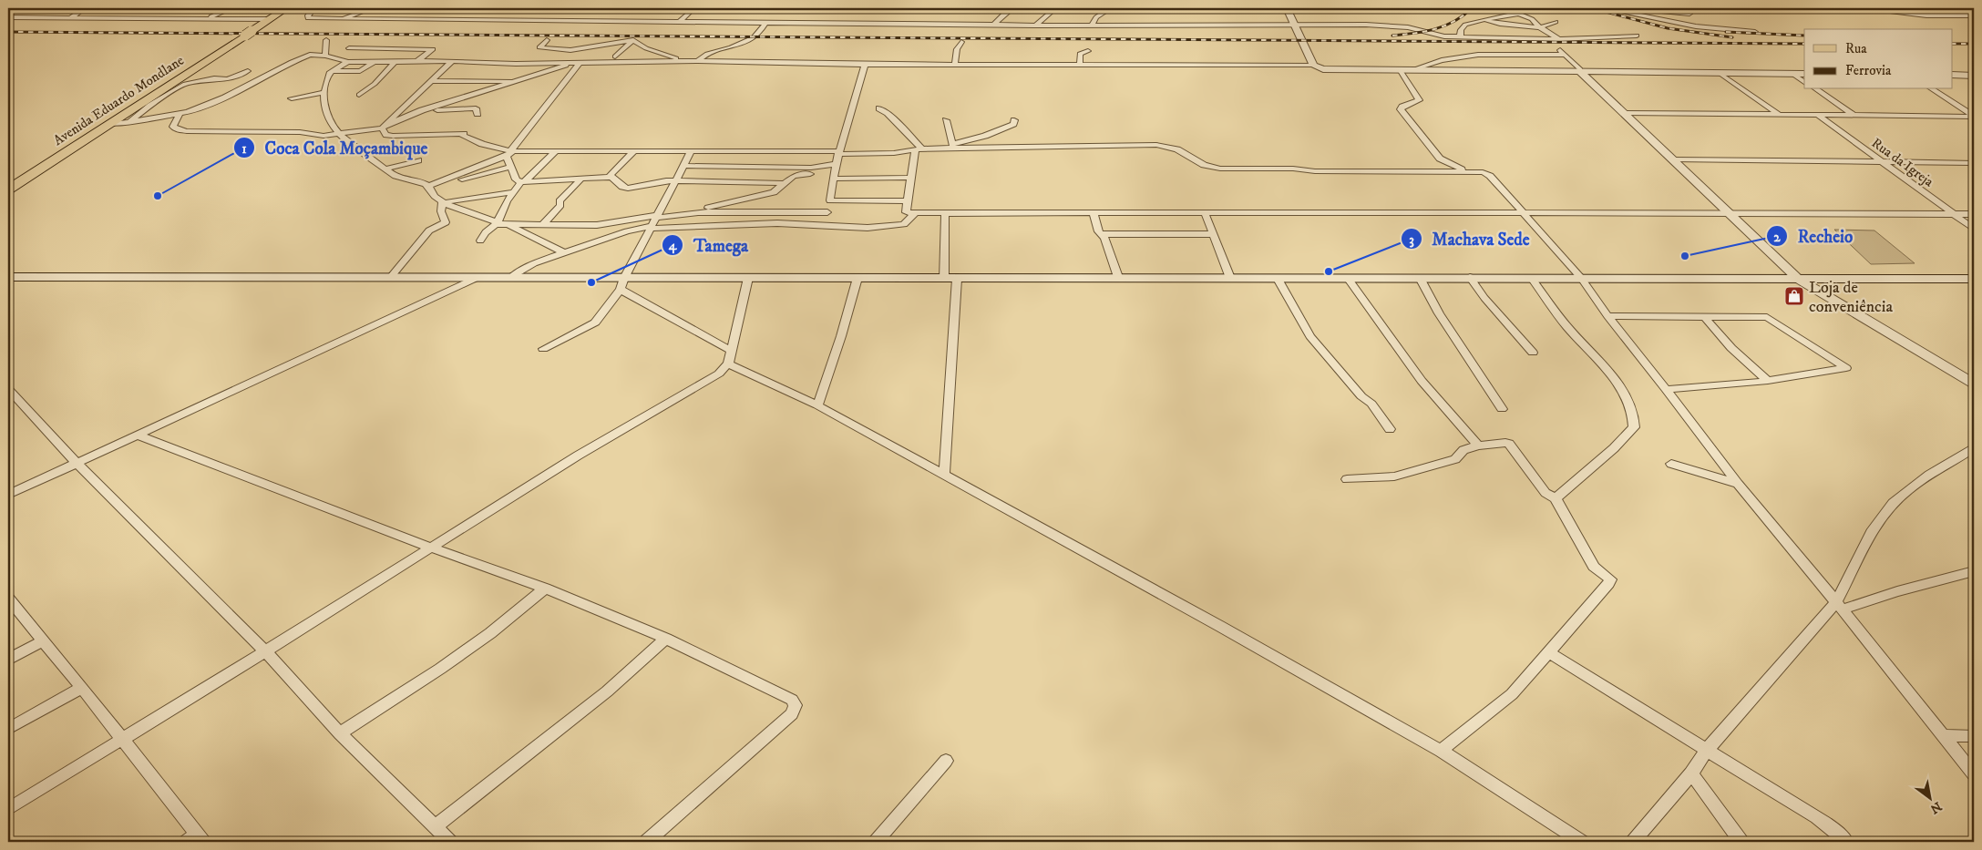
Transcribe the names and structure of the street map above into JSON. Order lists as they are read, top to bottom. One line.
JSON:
{"streets":{"main road":["Avenida Eduardo Mondlane"],"street":["Rua da Igreja"]},"places":{"other":["Coca Cola Moçambique","Recheio","Machava Sede","Tamega"],"shop":["Loja de conveniência"]},"legend":["Rua","Ferrovia"],"north":"bottom right"}
